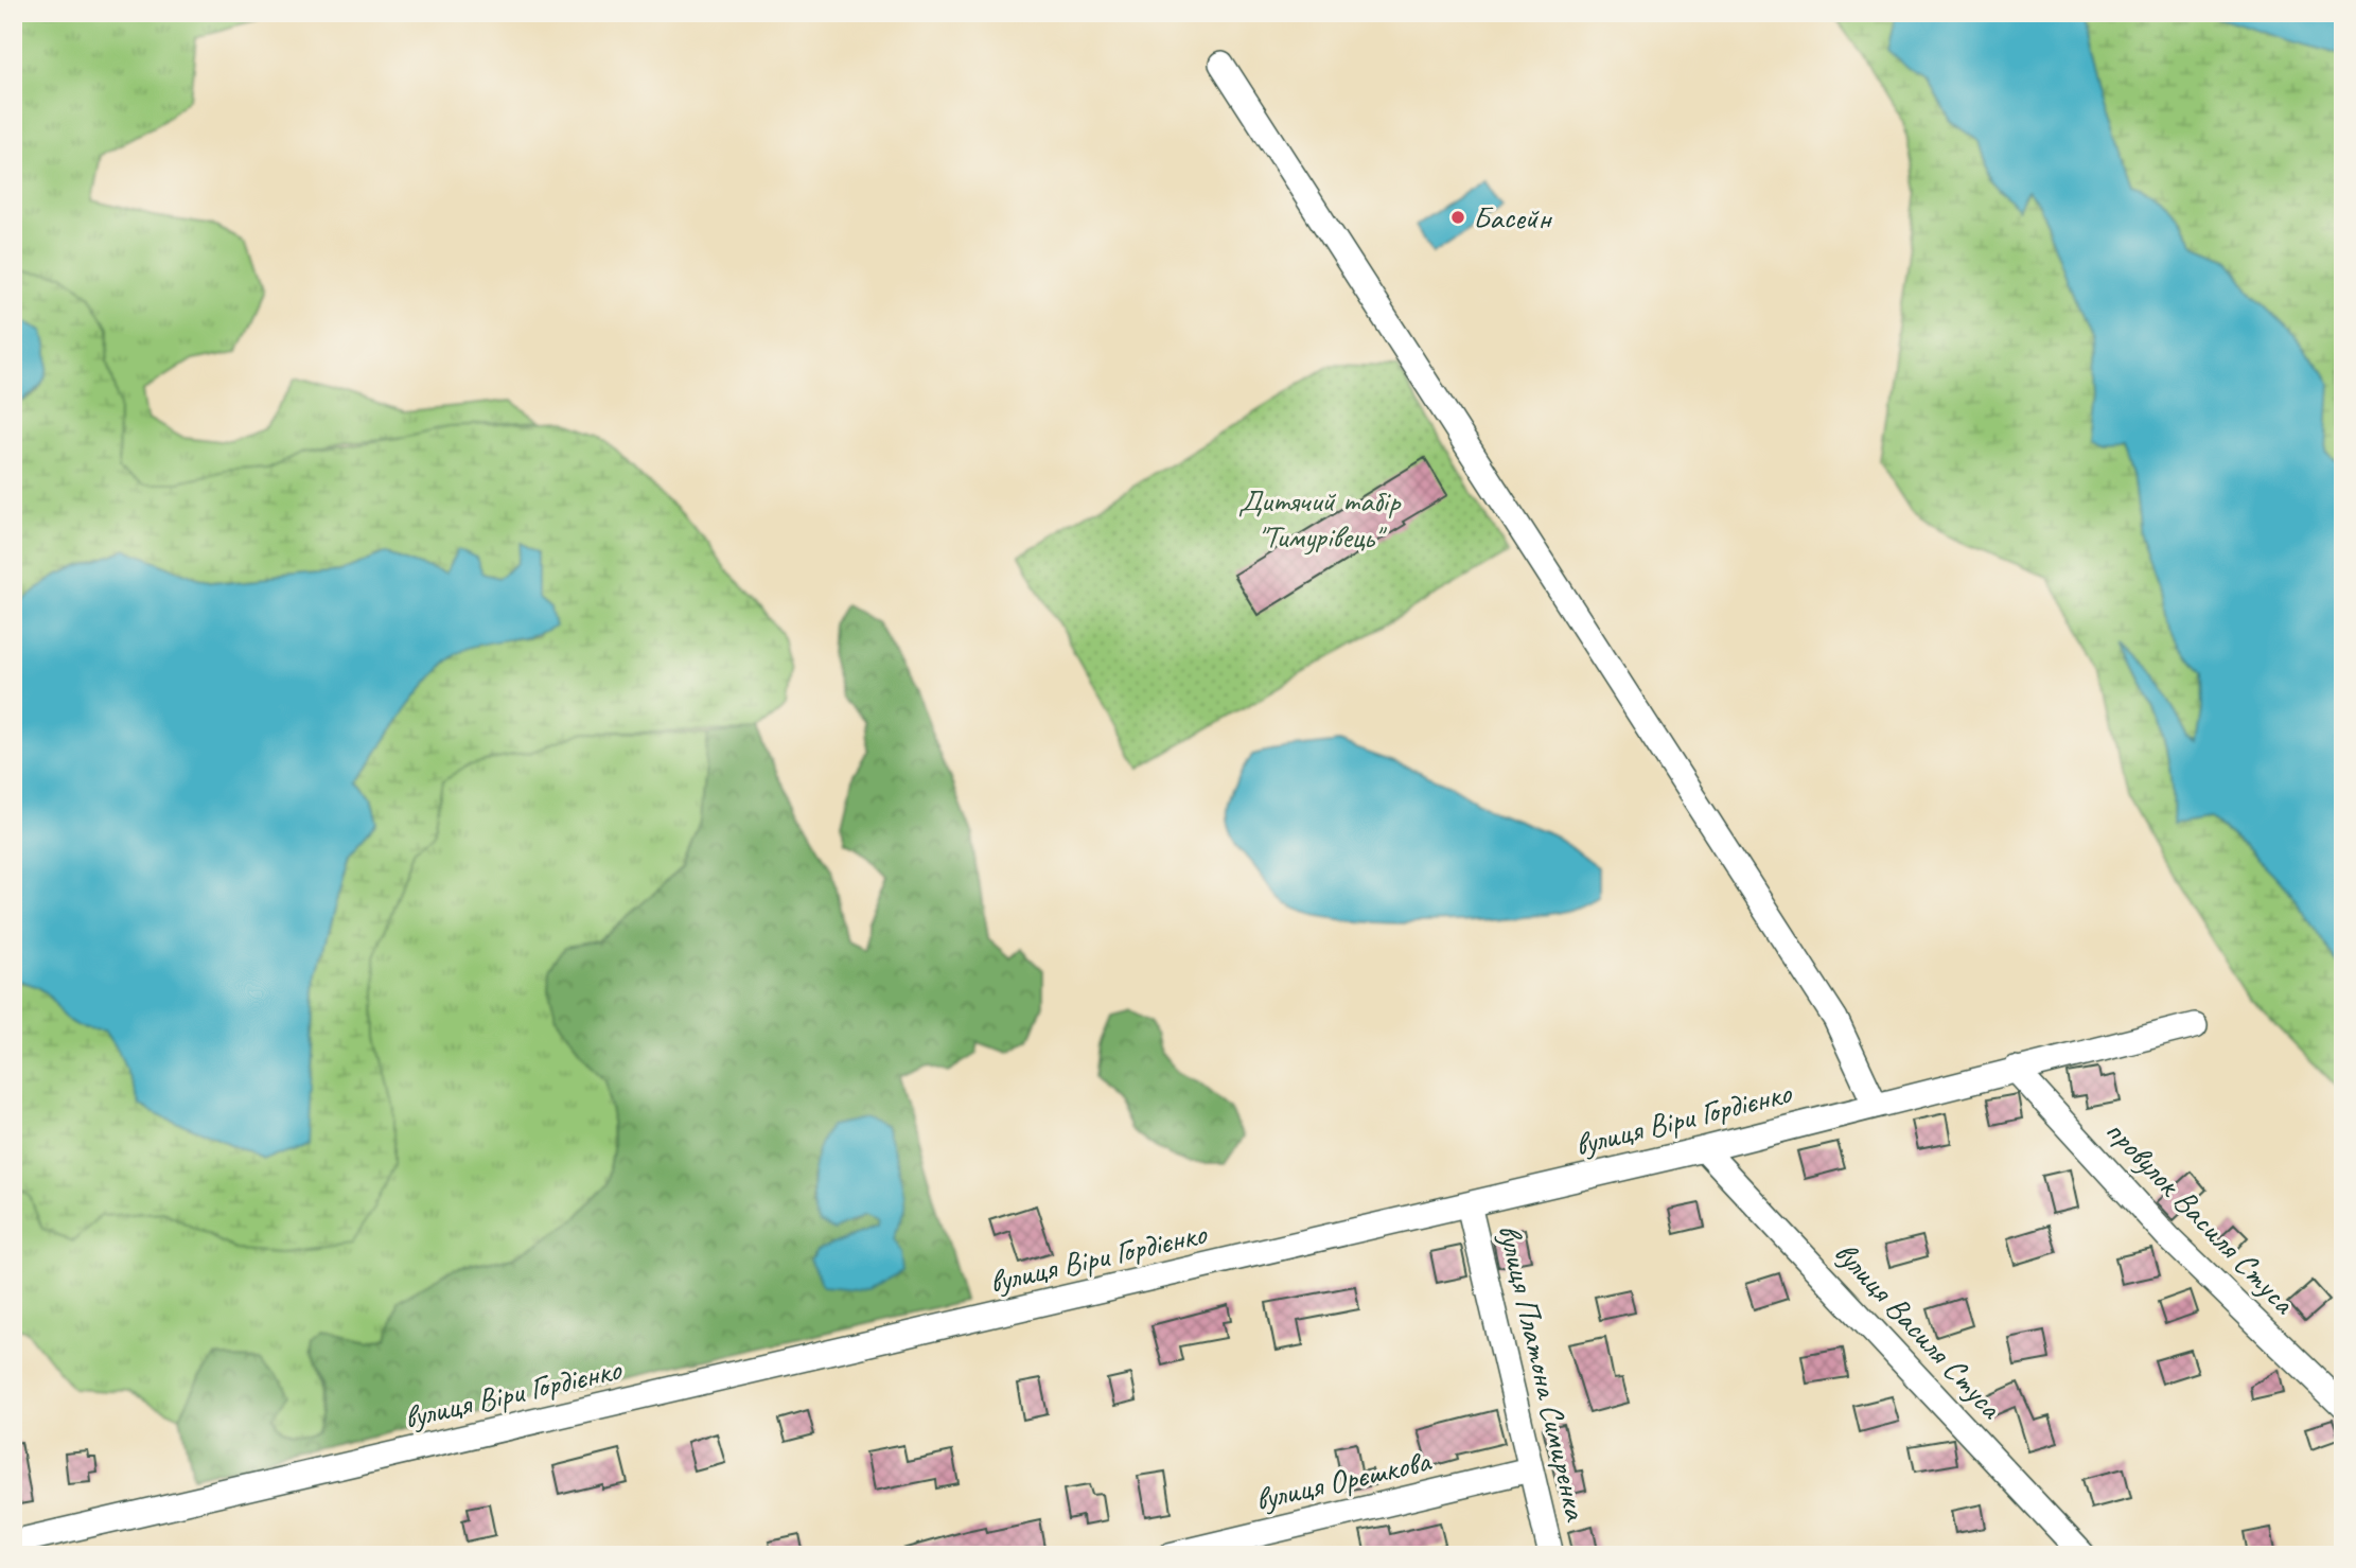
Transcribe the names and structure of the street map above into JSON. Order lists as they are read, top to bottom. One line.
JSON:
{"streets":{"street":["вулиця Віри Гордієнко","провулок Василя Стуса","вулиця Василя Стуса","вулиця Платона Симиренка","вулиця Орєшкова"]},"crossings":[["вулиця Віри Гордієнко","провулок Василя Стуса"],["вулиця Віри Гордієнко","вулиця Василя Стуса"],["вулиця Віри Гордієнко","вулиця Платона Симиренка"],["вулиця Платона Симиренка","вулиця Орєшкова"]],"parks":["Дитячий табір \"Тимурівець\""],"places":["Басейн"]}
